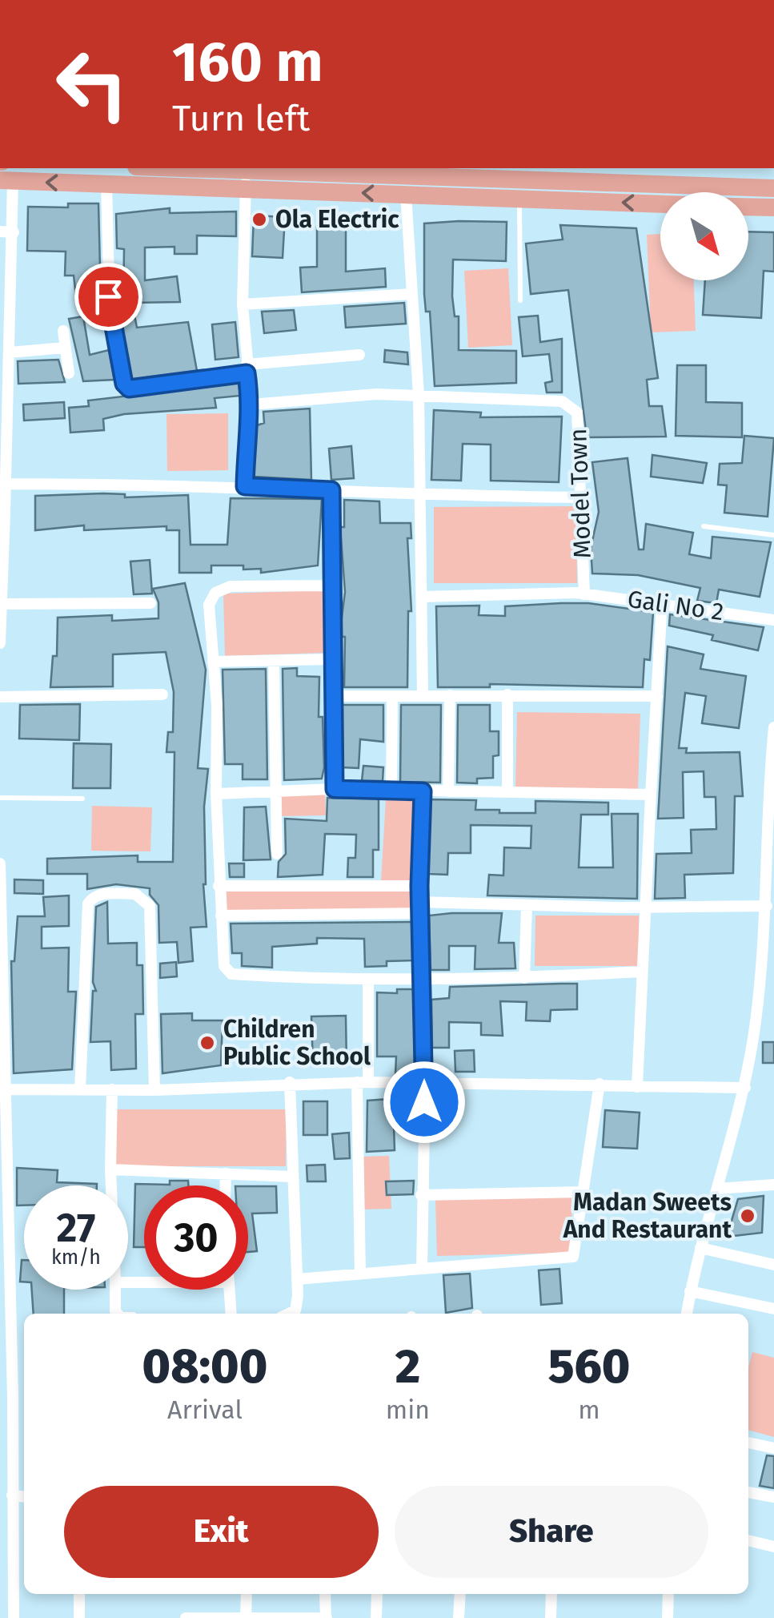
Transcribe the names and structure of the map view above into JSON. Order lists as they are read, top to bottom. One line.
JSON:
{"streets":{"street":["Model Town","Gali No 2"]},"crossings":[["Model Town","Gali No 2"]],"places":["Ola Electric","Children Public School","Madan Sweets And Restaurant"],"north":"bottom right","page":{"turn":["160 m","Turn left"],"speed":"27 km/h","limit":"30","eta":["08:00","Arrival","2","min","560","m"],"buttons":["Exit","Share"]}}
